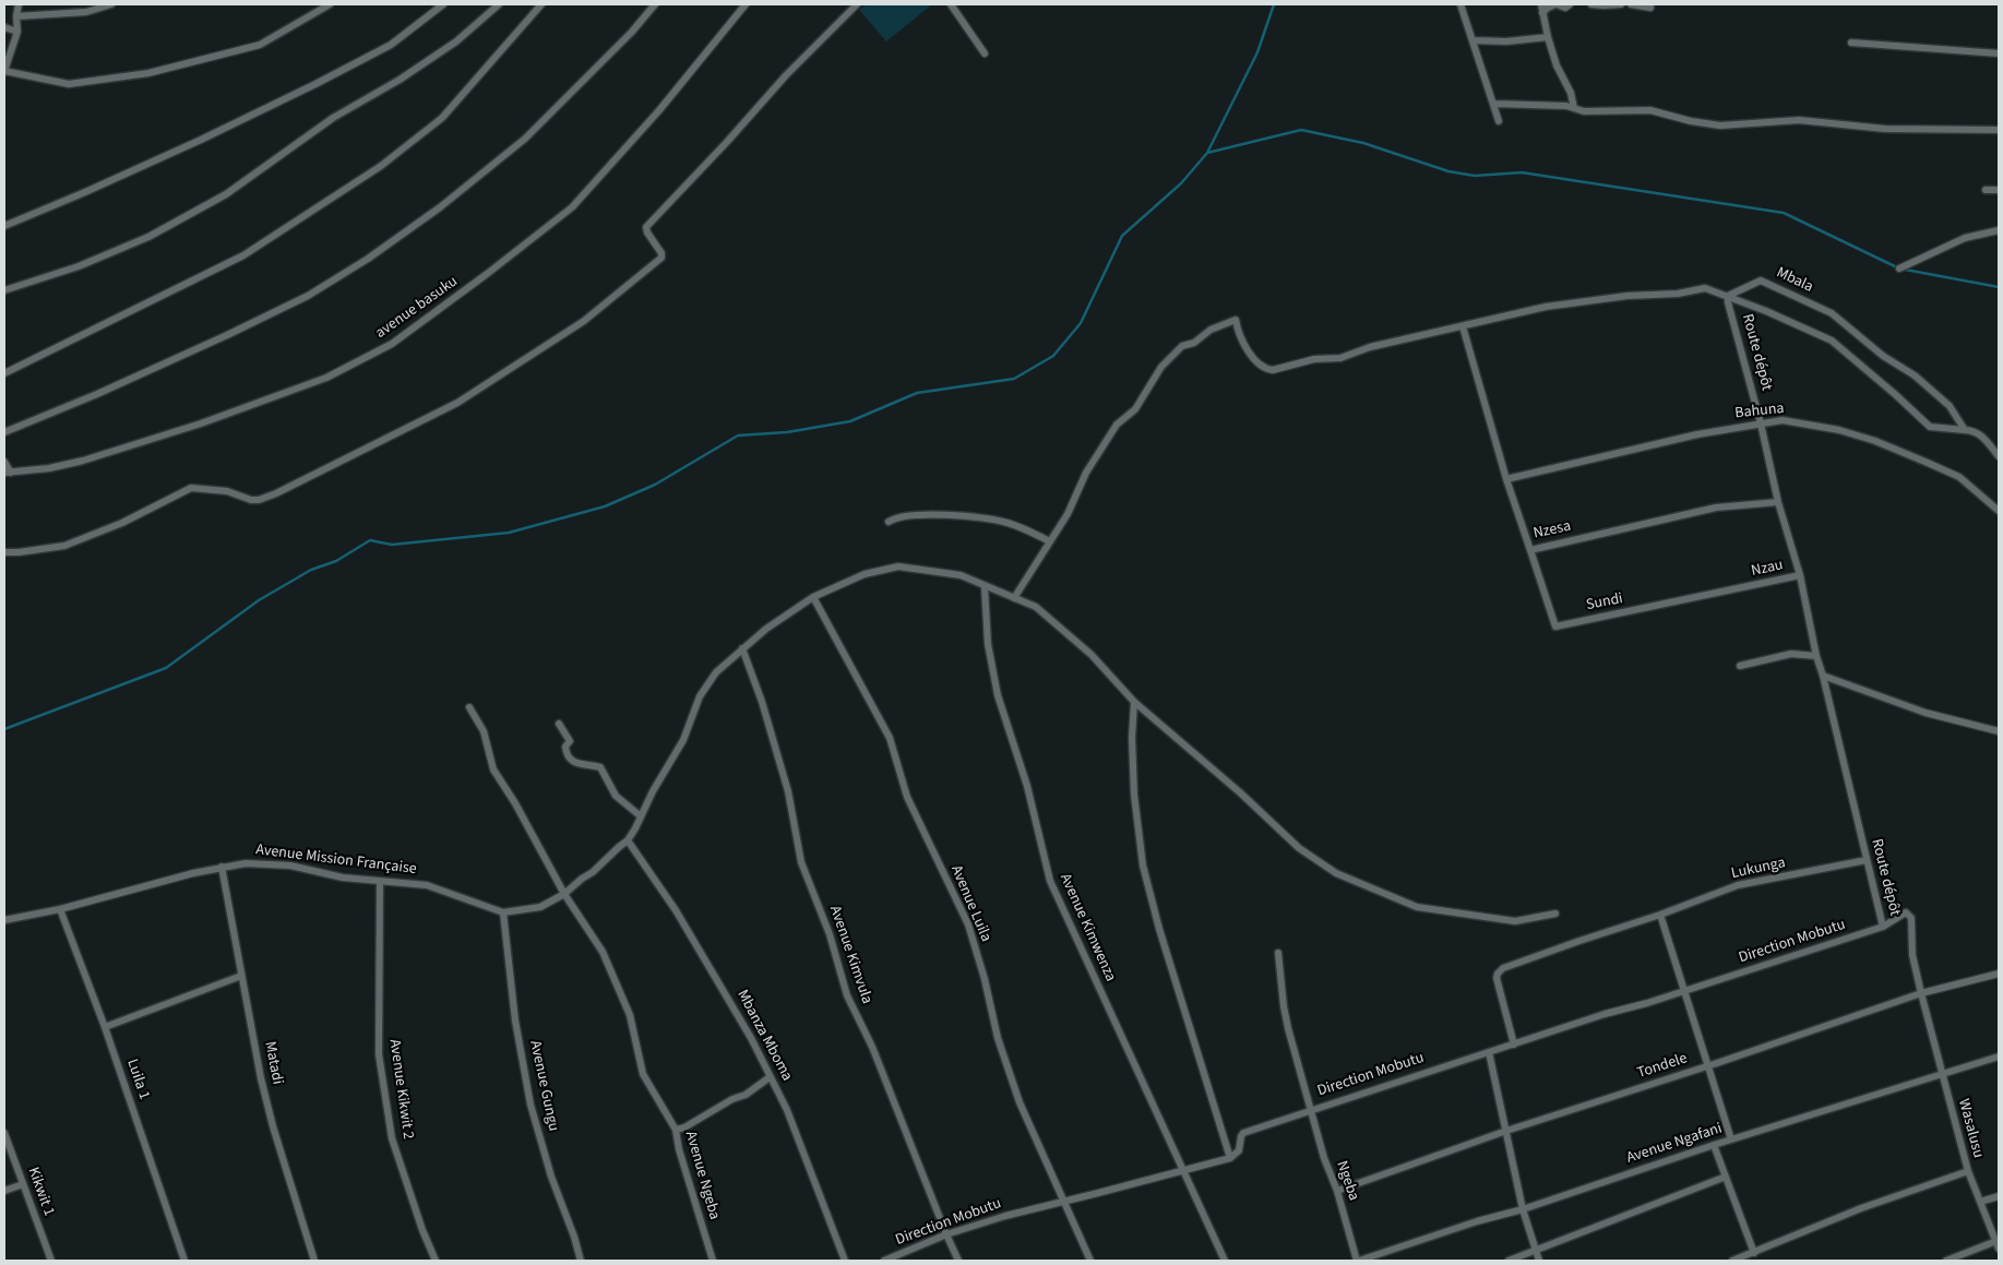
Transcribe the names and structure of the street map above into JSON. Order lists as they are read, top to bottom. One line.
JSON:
{"streets":{"street":["Mbala","avenue basuku","Route dépôt","Bahuna","Nzesa","Nzau","Sundi","Avenue Mission Française","Lukunga","Avenue Luila","Avenue Kimwenza","Direction Mobutu","Avenue Kimvula","Mbanza Mboma","Matadi","Tondele","Luila 1","Avenue Gungu","Avenue Kikwit 2","Wasalusu","Avenue Ngafani","Avenue Ngeba","Ngeba","Kikwit 1"]},"crossings":[["Mbala","Route dépôt"],["Route dépôt","Bahuna"],["Route dépôt","Nzesa"],["Route dépôt","Nzau"],["Route dépôt","Lukunga"],["Route dépôt","Direction Mobutu"],["Route dépôt","Tondele"],["Route dépôt","Wasalusu"],["Route dépôt","Avenue Ngafani"],["Bahuna","Nzesa"],["Nzesa","Sundi"],["Nzau","Sundi"],["Avenue Mission Française","Mbanza Mboma"],["Avenue Mission Française","Matadi"],["Avenue Mission Française","Luila 1"],["Avenue Mission Française","Avenue Gungu"],["Avenue Mission Française","Avenue Kikwit 2"],["Avenue Mission Française","Avenue Ngeba"],["Lukunga","Direction Mobutu"],["Avenue Luila","Direction Mobutu"],["Avenue Kimwenza","Direction Mobutu"],["Direction Mobutu","Avenue Kimvula"],["Direction Mobutu","Ngeba"],["Tondele","Ngeba"],["Wasalusu","Avenue Ngafani"],["Avenue Ngafani","Ngeba"]]}
